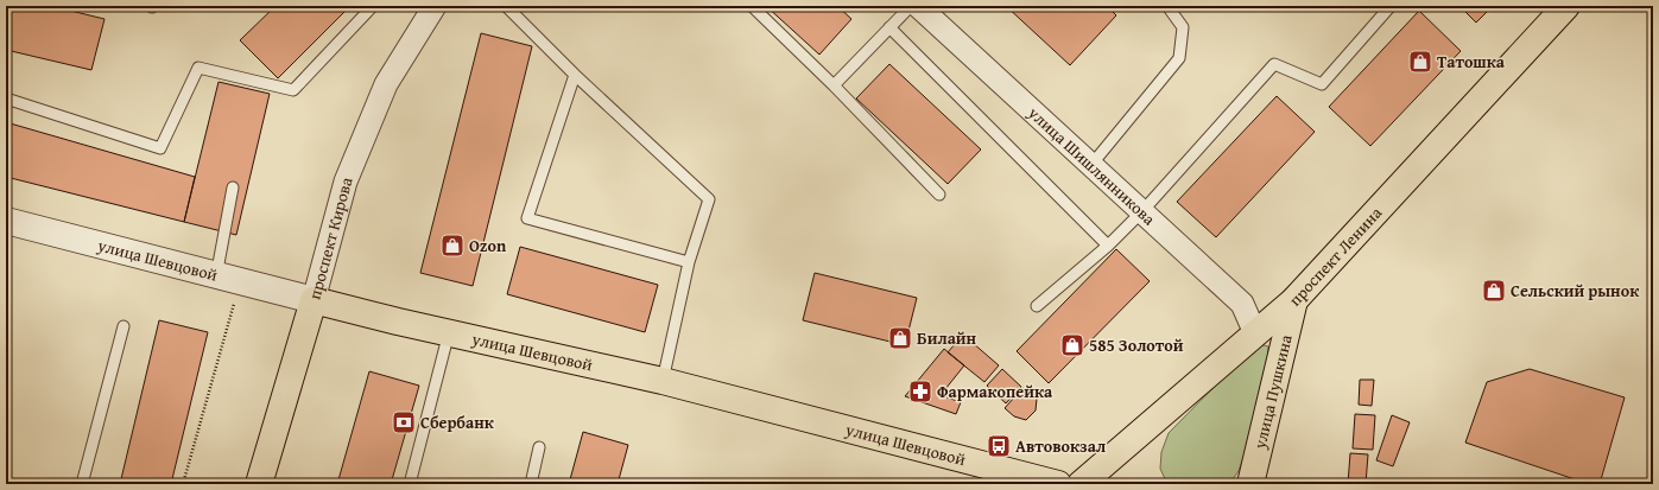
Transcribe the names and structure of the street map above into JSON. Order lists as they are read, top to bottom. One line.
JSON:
{"streets":{"main road":["проспект Кирова","проспект Ленина","улица Шевцовой","улица Пушкина"],"street":["улица Шишлянникова"]},"crossings":[["улица Шишлянникова","проспект Ленина"],["проспект Кирова","улица Шевцовой"],["проспект Ленина","улица Пушкина"]],"places":{"shop":["Татошка","Ozon","Сельский рынок","Билайн","585 Золотой"],"pharmacy":["Фармакопейка"],"bank":["Сбербанк"],"bus stop":["Автовокзал"]}}
